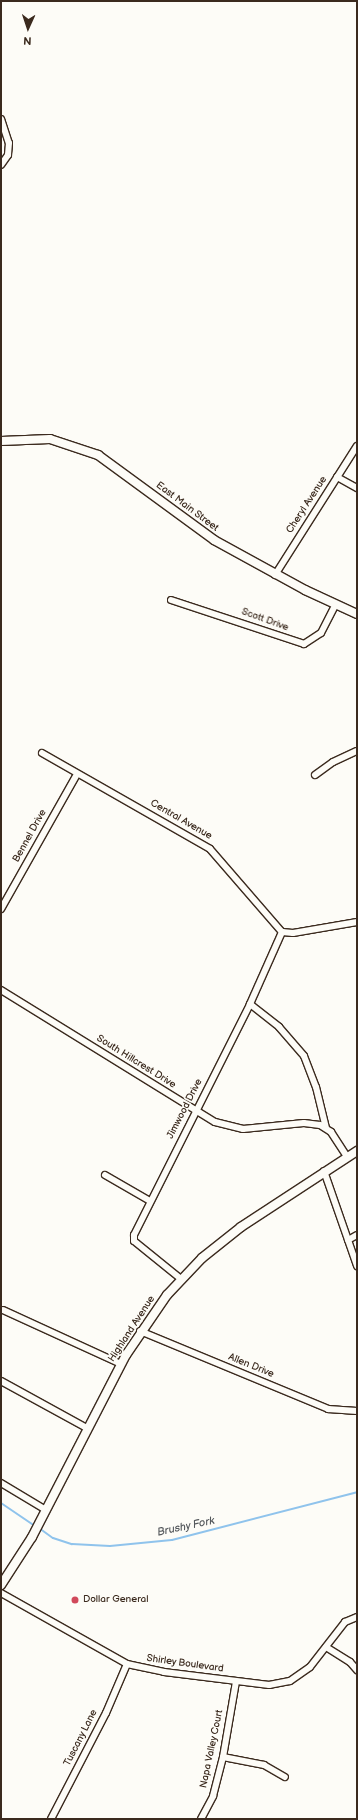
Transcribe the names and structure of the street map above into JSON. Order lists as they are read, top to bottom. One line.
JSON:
{"streets":{"main road":["East Main Street","Highland Avenue"],"street":["Cheryl Avenue","Scott Drive","Central Avenue","Bennel Drive","South Hillcrest Drive","Jimwood Drive","Allen Drive","Shirley Boulevard","Tuscany Lane","Napa Valley Court"]},"crossings":[["Cheryl Avenue","East Main Street"],["East Main Street","Scott Drive"],["Central Avenue","Bennel Drive"],["Central Avenue","Jimwood Drive"],["South Hillcrest Drive","Jimwood Drive"],["Jimwood Drive","Highland Avenue"],["Highland Avenue","Allen Drive"],["Shirley Boulevard","Tuscany Lane"],["Shirley Boulevard","Napa Valley Court"]],"water":["Brushy Fork"],"places":["Dollar General"],"north":"bottom"}
